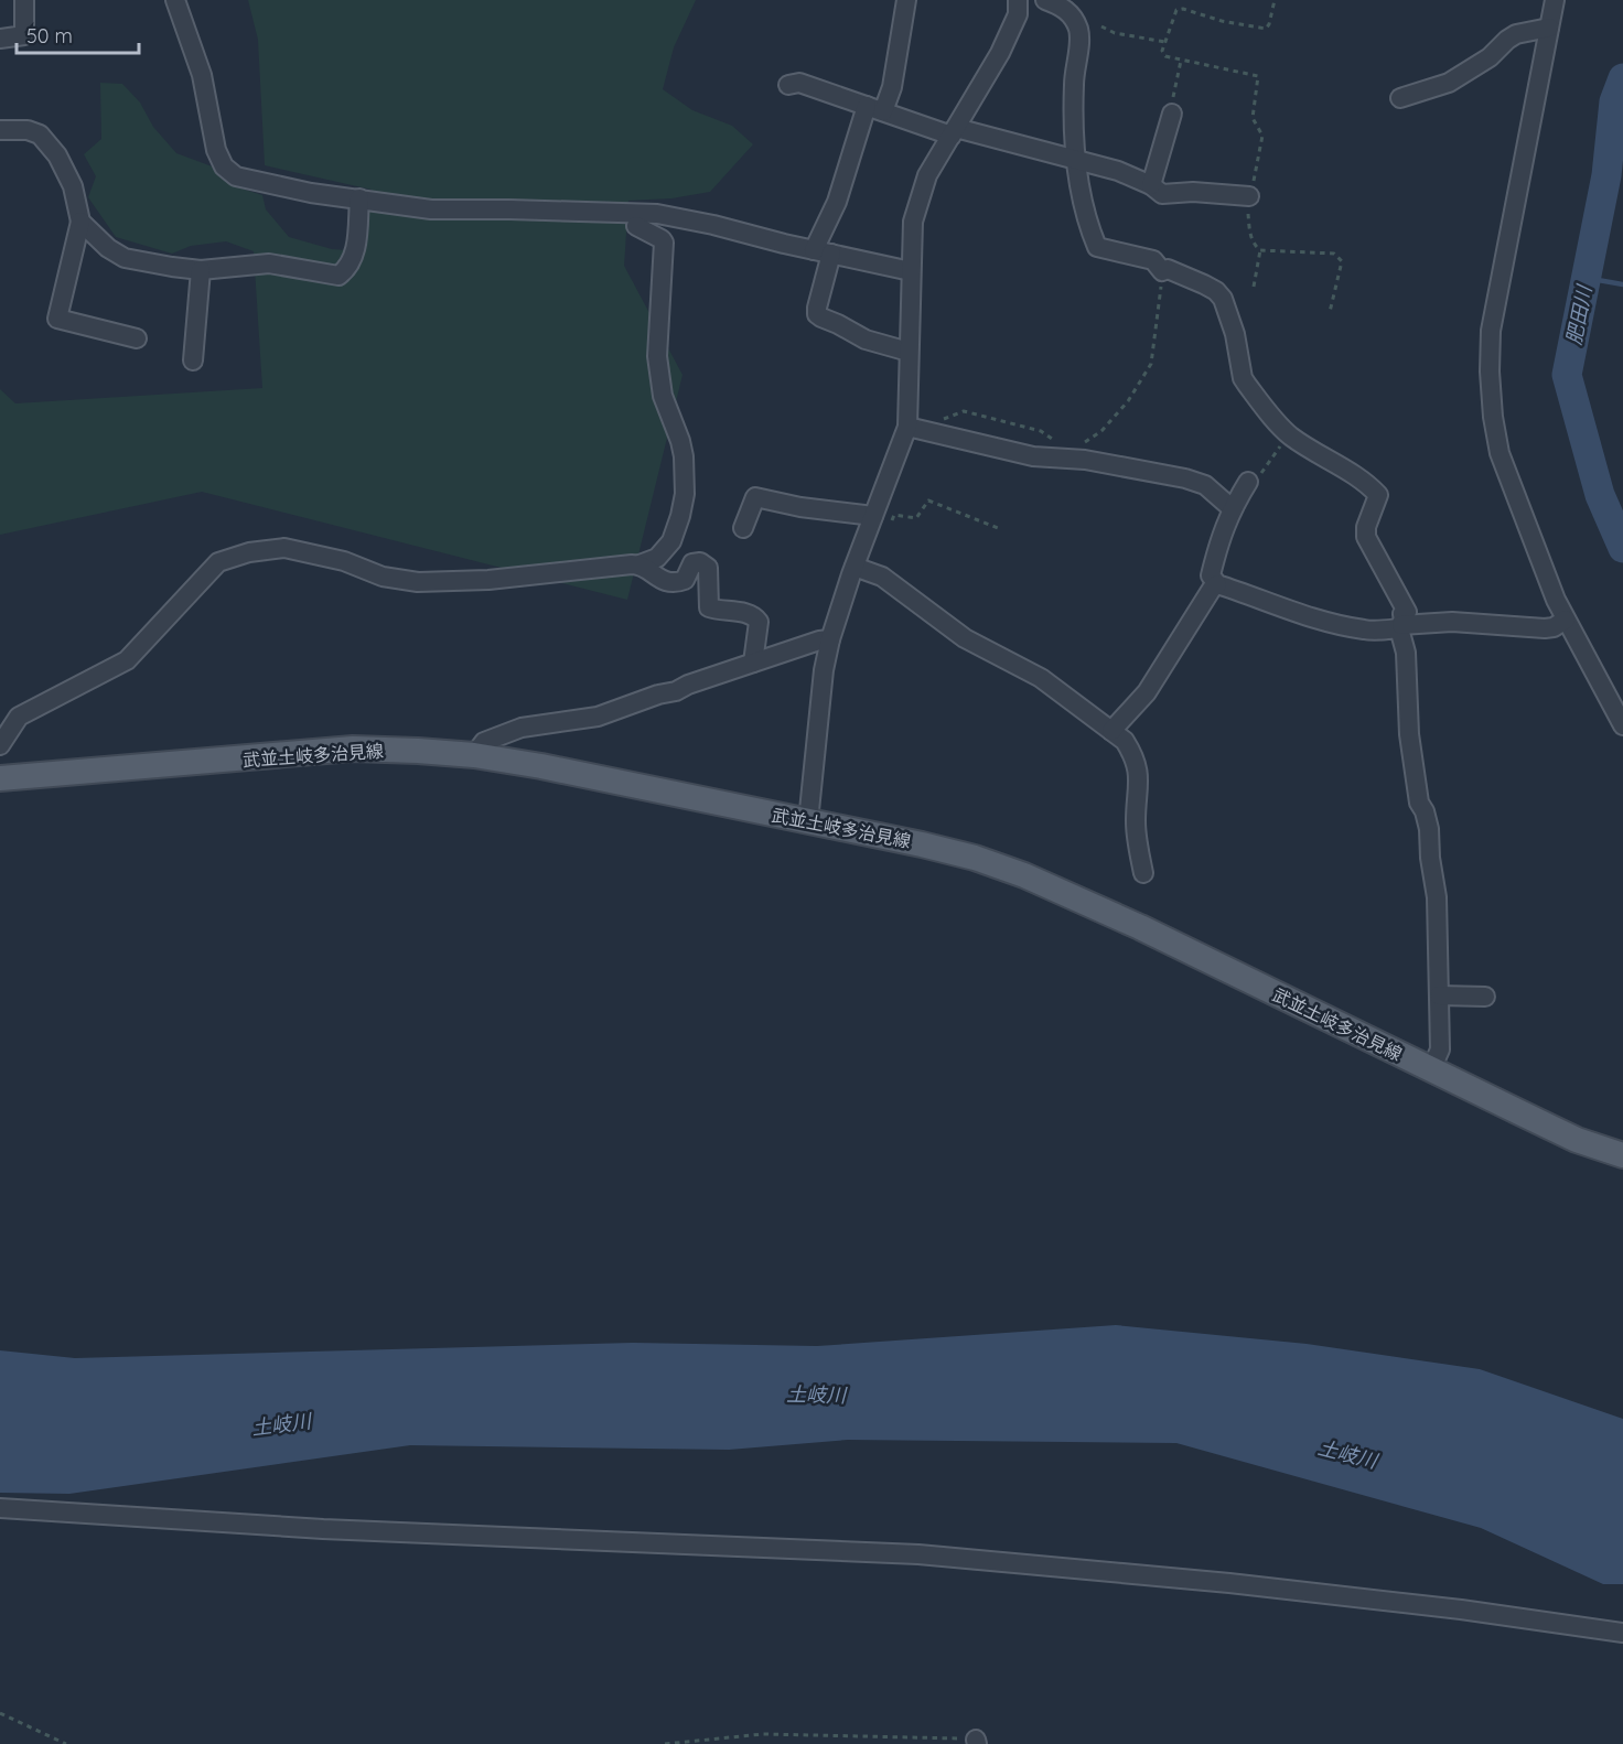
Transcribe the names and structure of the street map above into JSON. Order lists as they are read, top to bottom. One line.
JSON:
{"streets":{"main road":["武並土岐多治見線"]},"water":["肥田川","土岐川"],"scale_bar":"50 m"}
